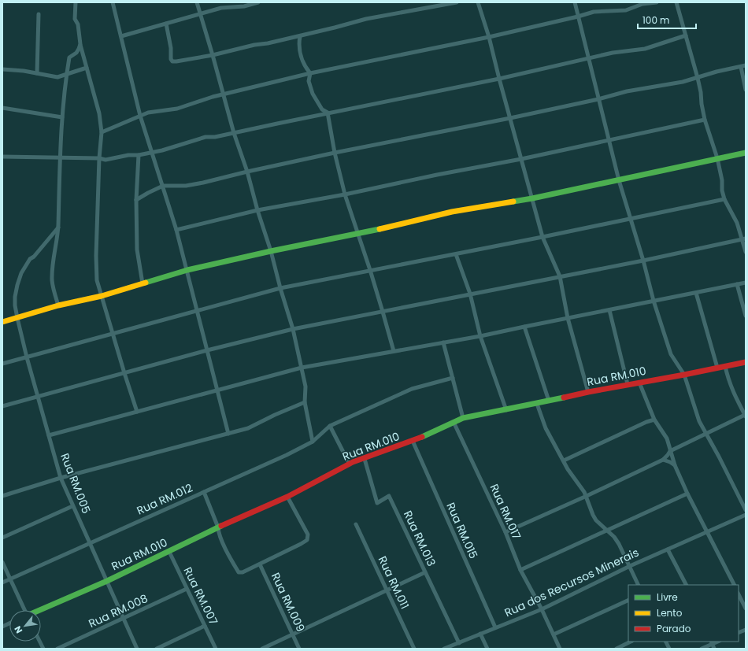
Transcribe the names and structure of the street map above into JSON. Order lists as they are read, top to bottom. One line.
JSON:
{"streets":{"street":["Rua RM.010","Rua RM.005","Rua RM.012","Rua RM.017","Rua RM.015","Rua RM.013","Rua RM.011","Rua dos Recursos Minerais","Rua RM.007","Rua RM.009","Rua RM.008"]},"crossings":[["Rua RM.010","Rua RM.005"],["Rua RM.010","Rua RM.017"],["Rua RM.010","Rua RM.015"],["Rua RM.010","Rua RM.013"],["Rua RM.010","Rua RM.007"],["Rua RM.005","Rua RM.012"],["Rua RM.005","Rua RM.008"],["Rua RM.017","Rua dos Recursos Minerais"],["Rua RM.015","Rua dos Recursos Minerais"],["Rua RM.013","Rua dos Recursos Minerais"],["Rua RM.007","Rua RM.008"]],"legend":["Livre","Lento","Parado"],"scale_bar":"100 m","north":"bottom left"}
